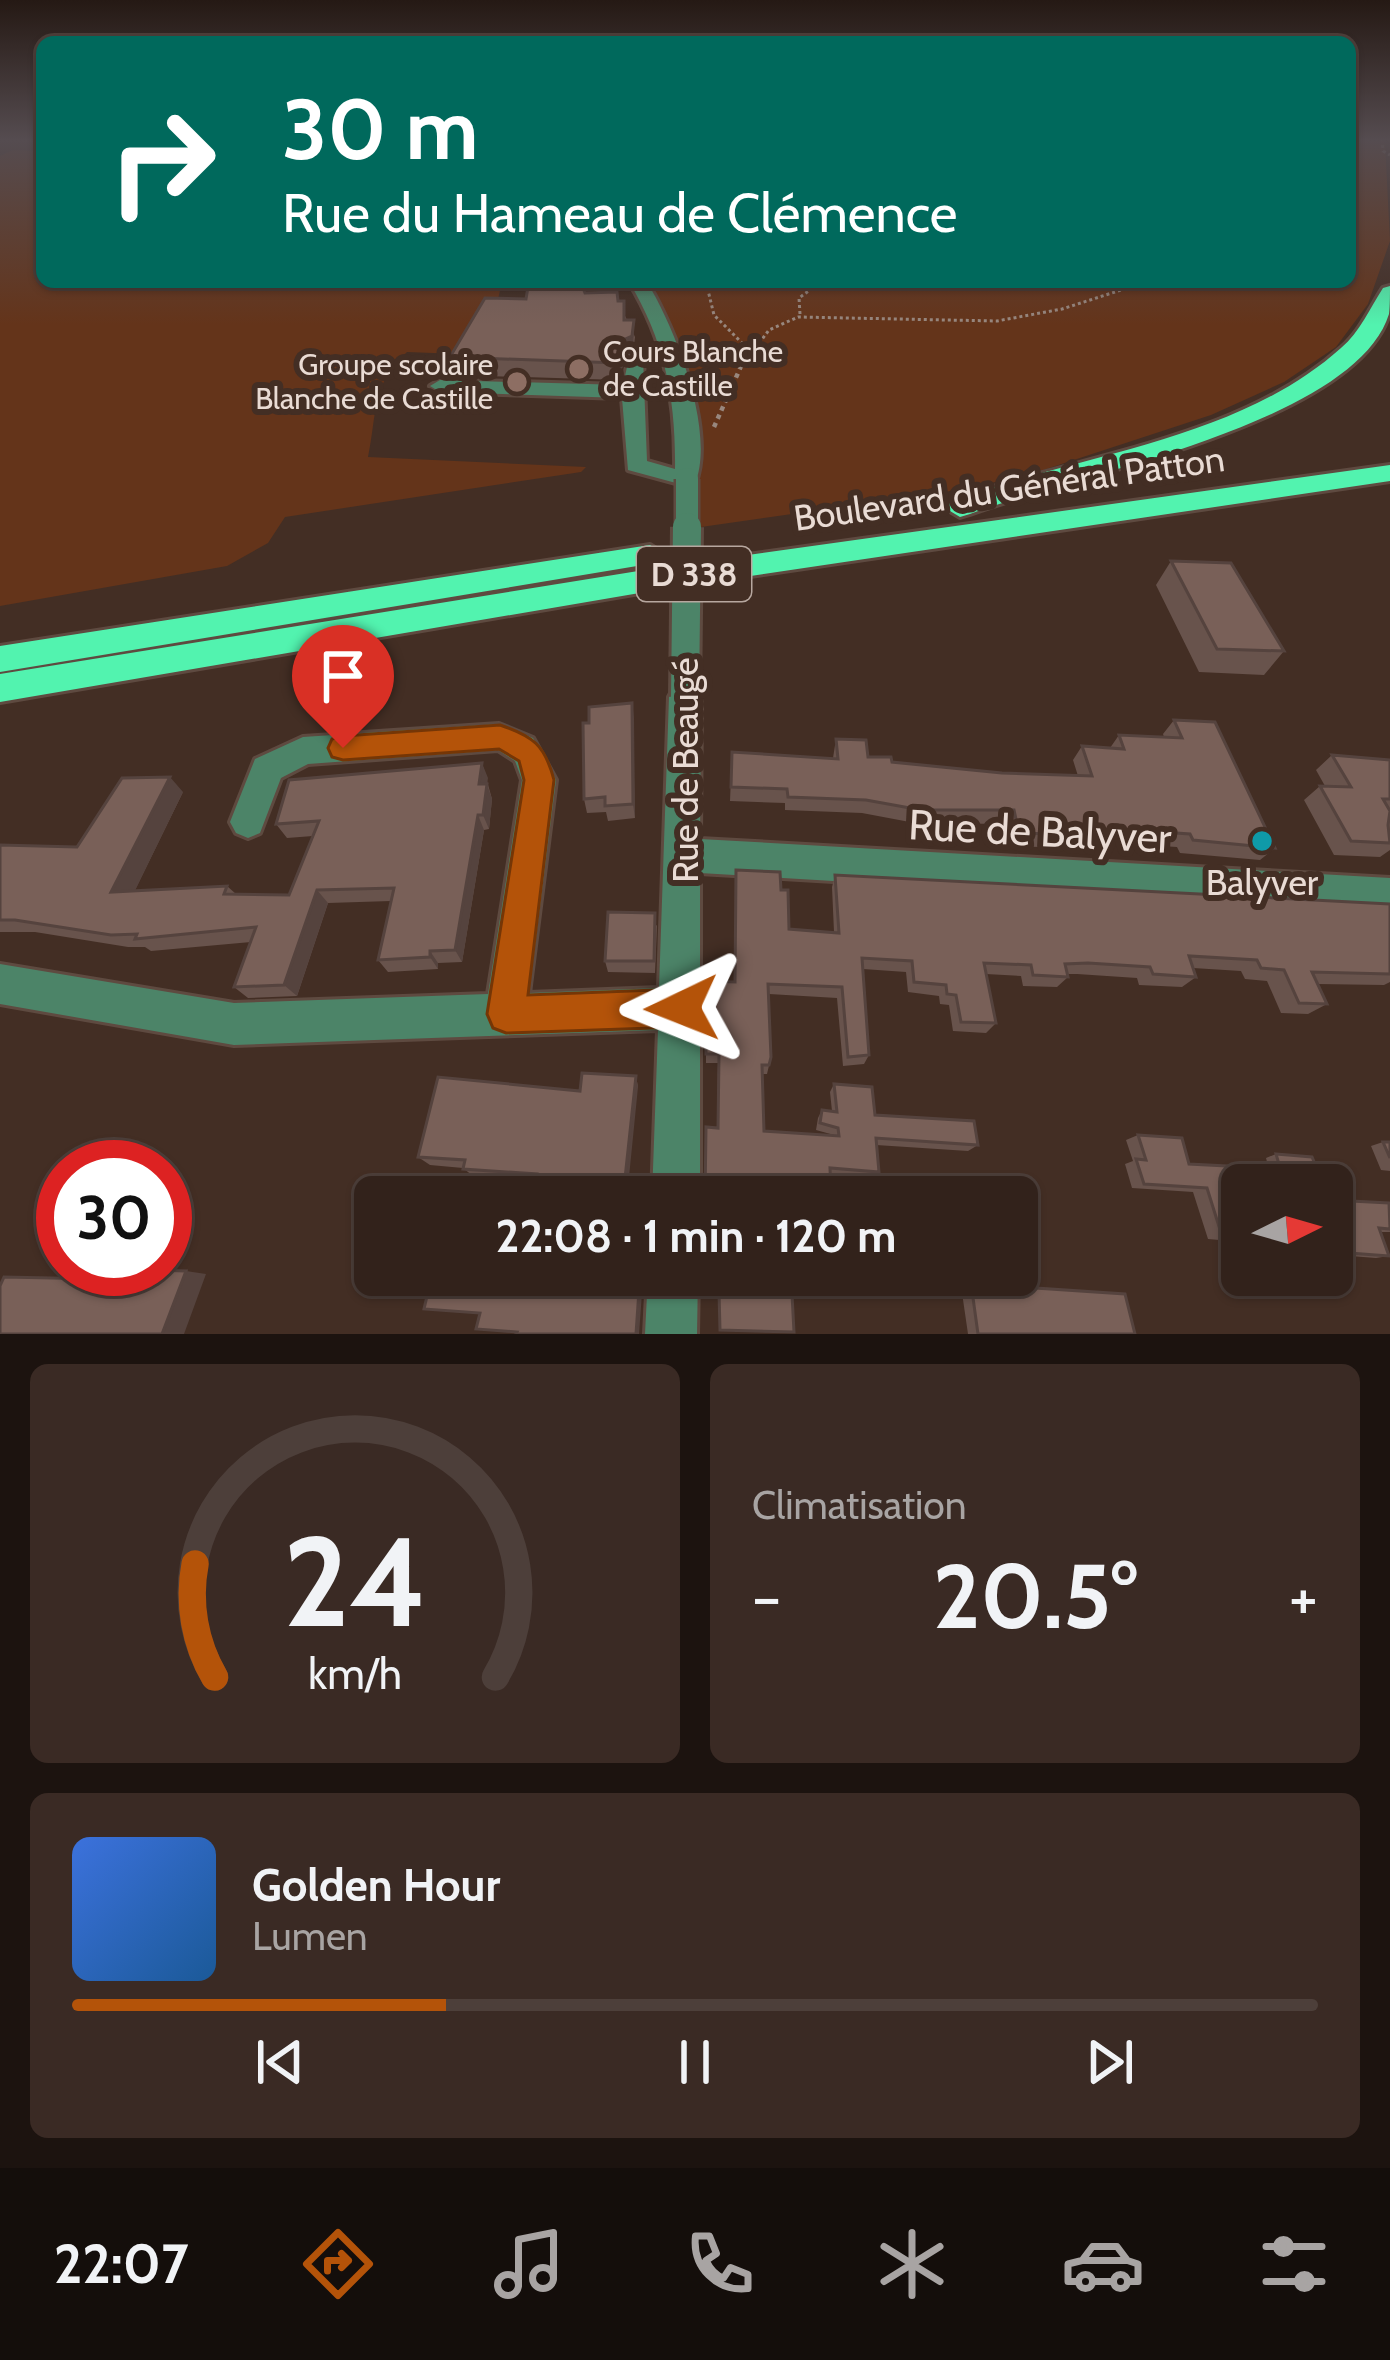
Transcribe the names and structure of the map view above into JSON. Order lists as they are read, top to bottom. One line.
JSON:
{"streets":{"highway":["Boulevard du Général Patton","D 338"],"street":["Rue de Beaugé","Rue de Balyver"]},"crossings":[["Rue de Beaugé","Rue de Balyver"]],"places":["Cours Blanche de Castille","Groupe scolaire Blanche de Castille","Balyver"],"north":"right","page":{"turn":["30 m","Rue du Hameau de Clémence"],"limit":"30","trip":"22:08 · 1 min · 120 m","tile":"Climatisation","heat":["−","20.5°","+"],"song":["Golden Hour","Lumen"],"tabs":"22:07","gauge":["24","km/h"]}}
